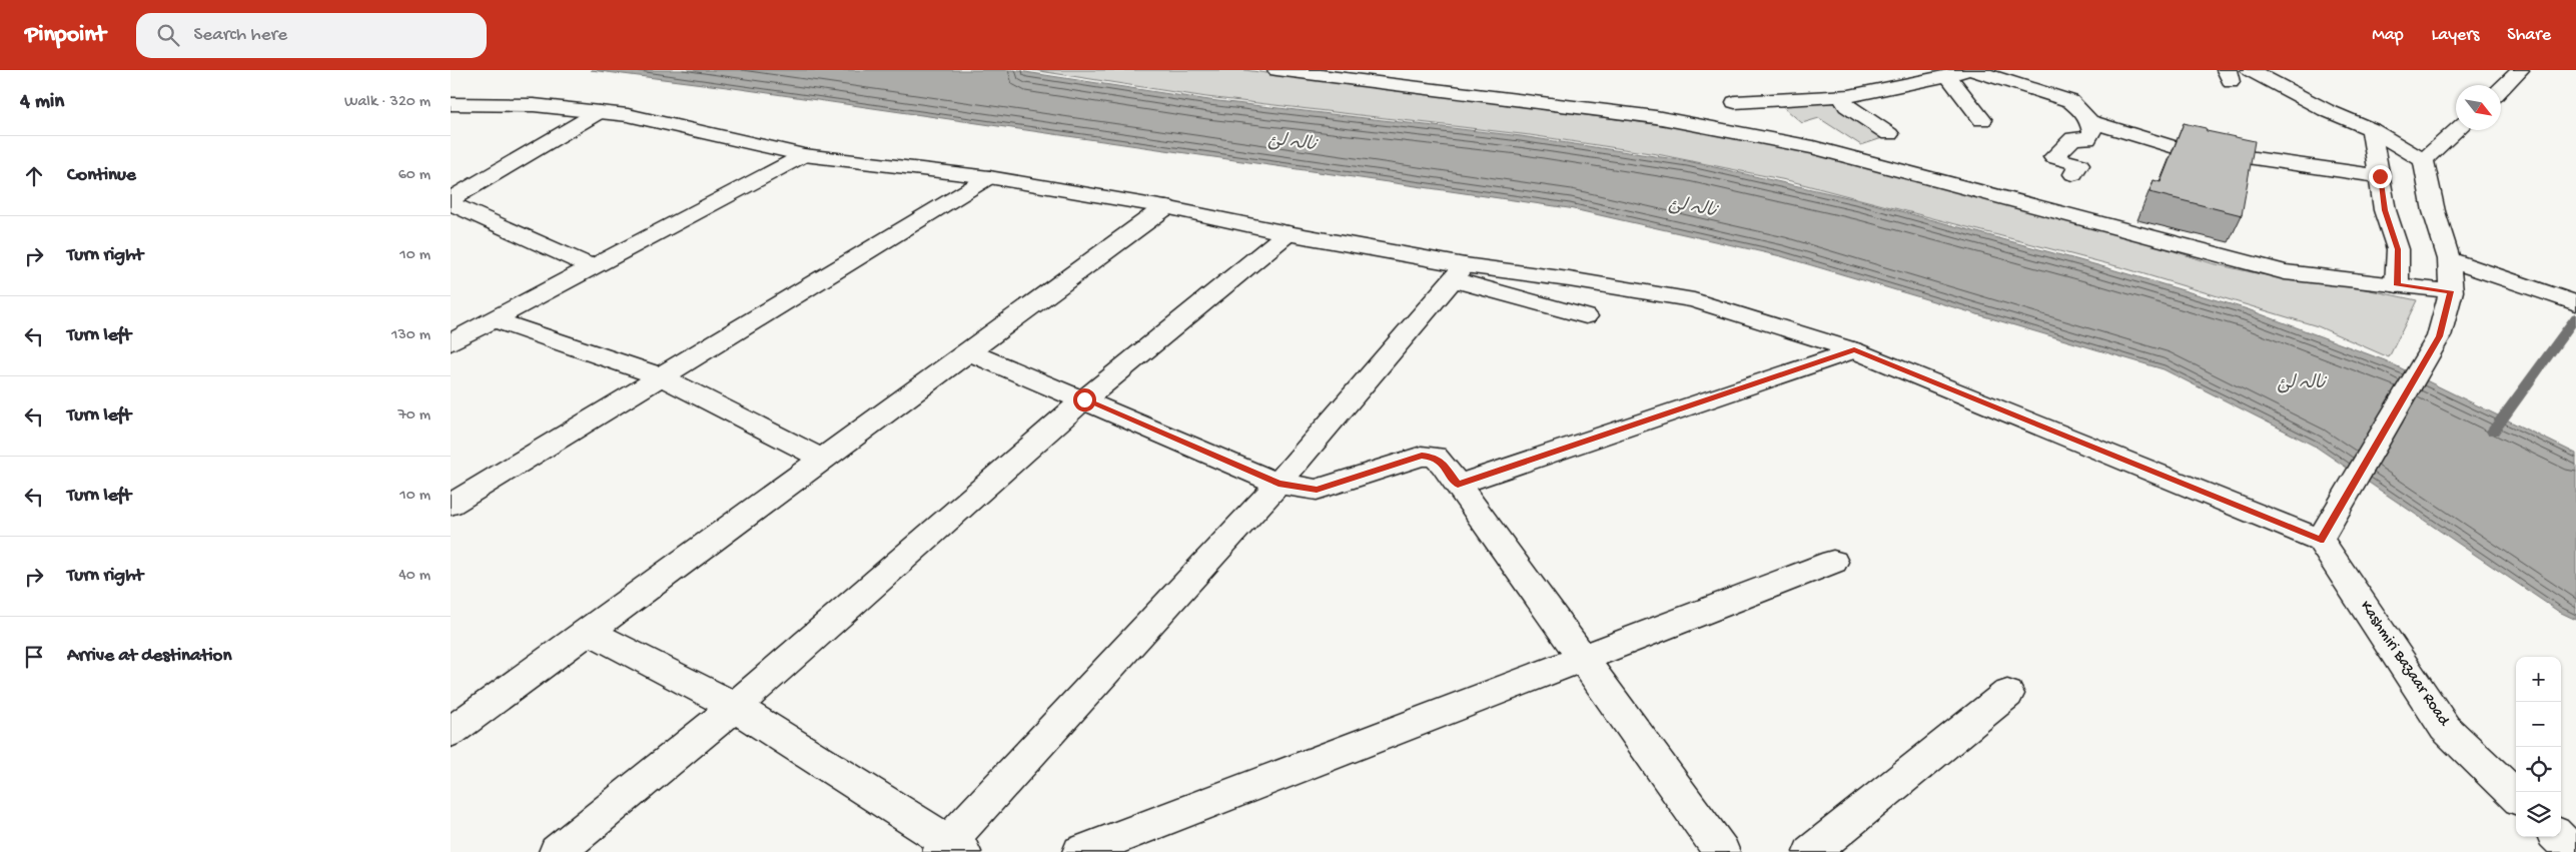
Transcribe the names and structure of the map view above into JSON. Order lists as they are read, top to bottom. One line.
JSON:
{"streets":{"street":["Kashmiri Bazaar Road"]},"water":["نالہ لئ"],"north":"bottom right","page":{"header":"Pinpoint","search":"Search here","nav":["Map","Layers","Share"],"heading":["4 min","Walk · 320 m"],"list":[["Continue","60 m"],["Turn right","10 m"],["Turn left","130 m"],["Turn left","70 m"],["Turn left","10 m"],["Turn right","40 m"],"Arrive at destination"],"map_buttons":["+","−"]}}
